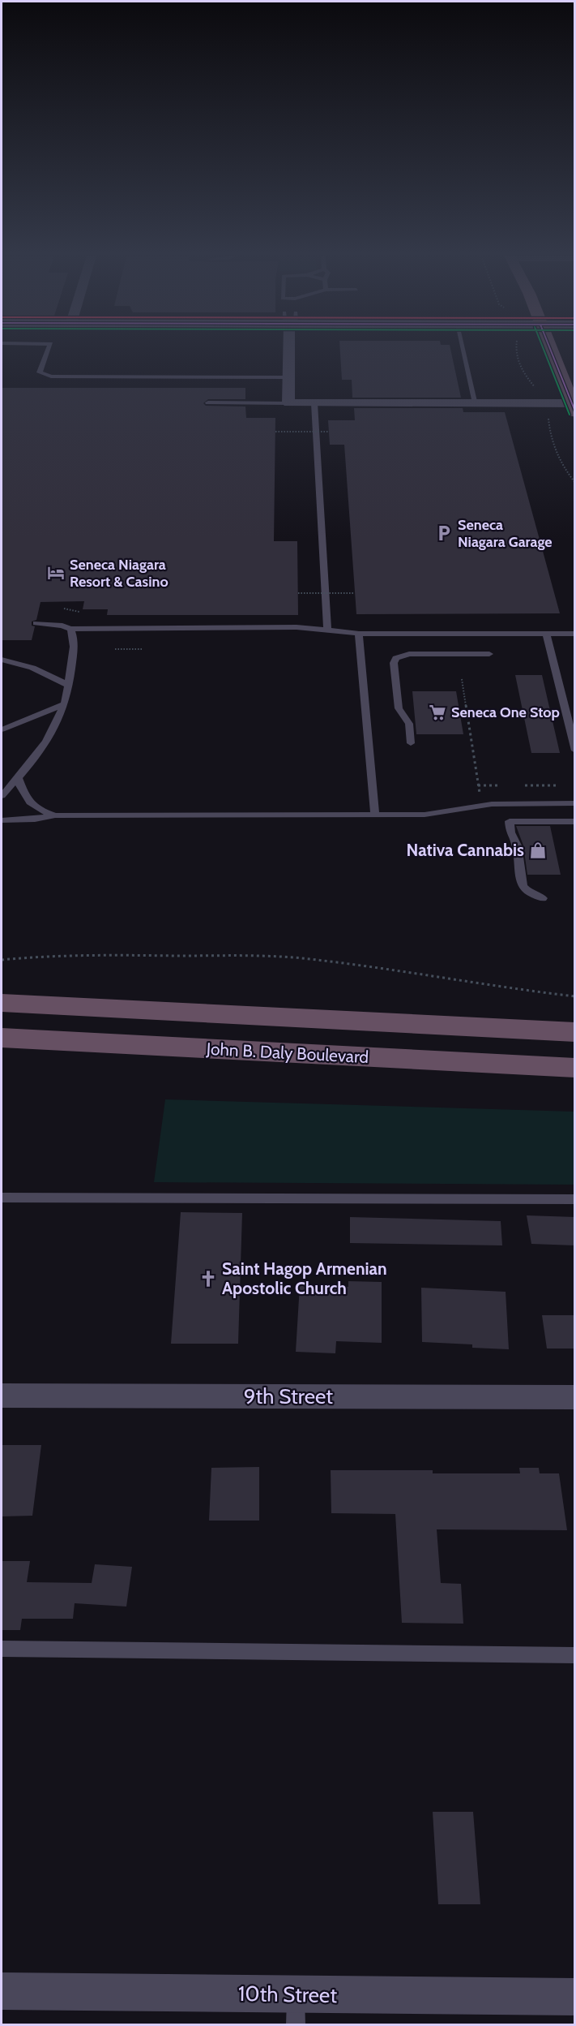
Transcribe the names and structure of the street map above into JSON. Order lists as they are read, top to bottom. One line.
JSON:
{"streets":{"highway":["John B. Daly Boulevard"],"street":["9th Street","10th Street"]},"places":{"parking":["Seneca Niagara Garage"],"hotel":["Seneca Niagara Resort & Casino"],"supermarket":["Seneca One Stop"],"shop":["Nativa Cannabis"],"church":["Saint Hagop Armenian Apostolic Church"]}}
